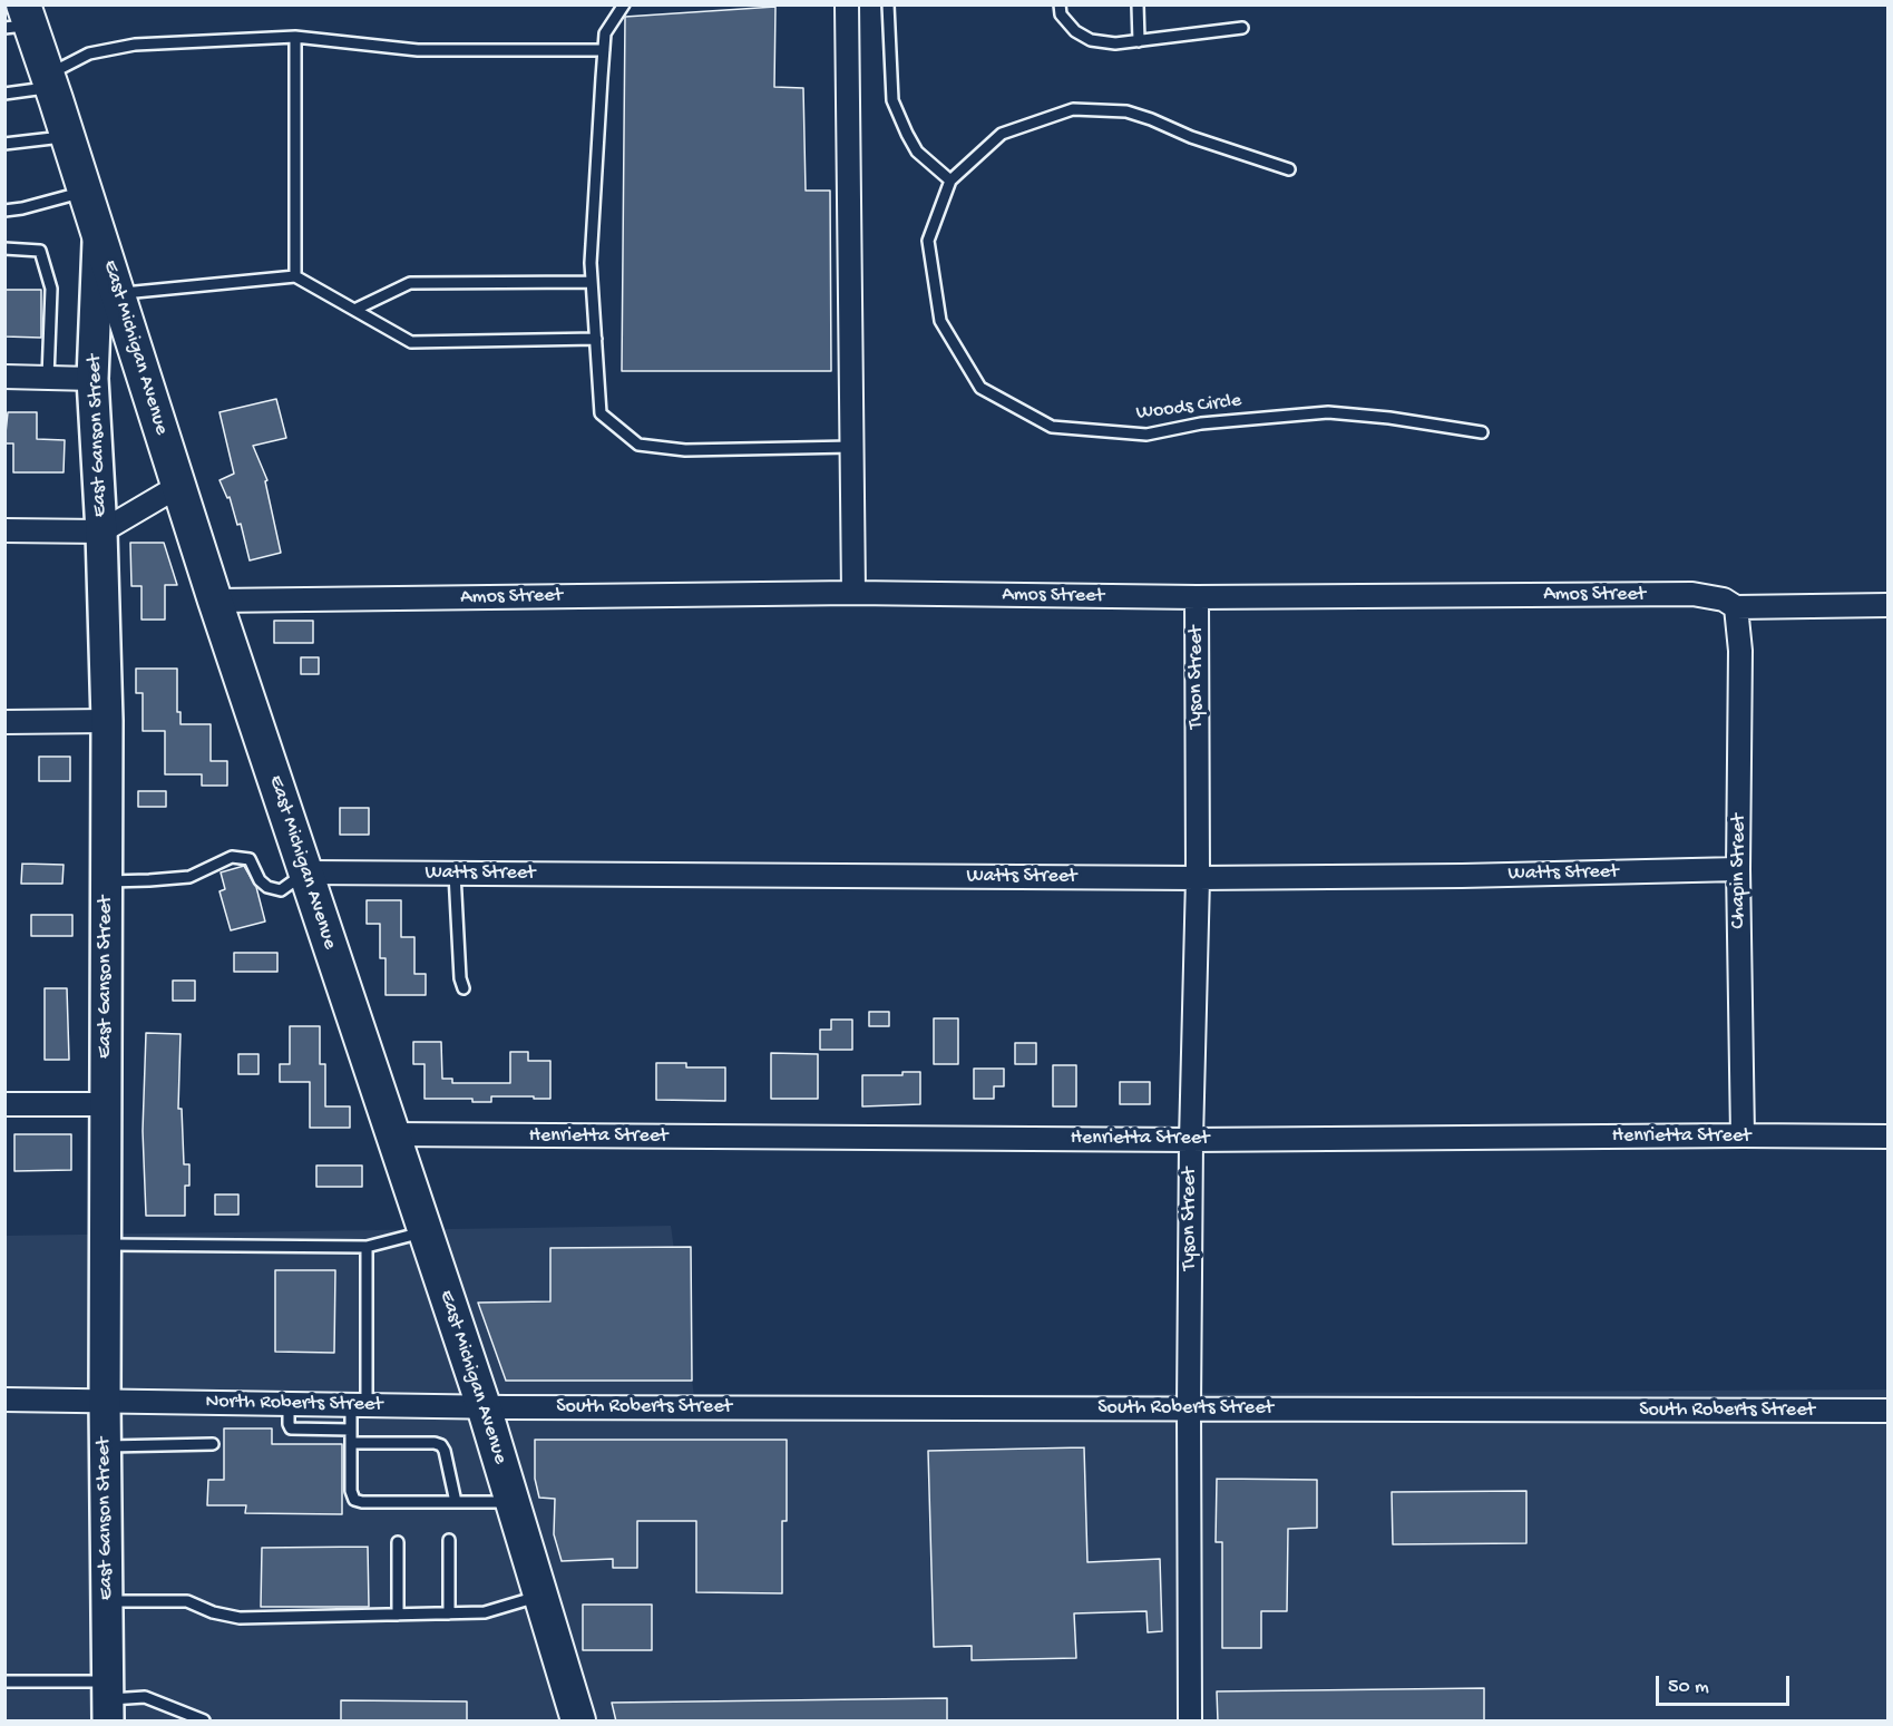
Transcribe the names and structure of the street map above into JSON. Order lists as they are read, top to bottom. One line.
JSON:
{"streets":{"main road":["East Michigan Avenue"],"street":["East Ganson Street","Amos Street","Tyson Street","Chapin Street","Watts Street","Henrietta Street","North Roberts Street","South Roberts Street"],"lane":["Woods Circle"]},"crossings":[["East Michigan Avenue","East Ganson Street"],["East Michigan Avenue","Amos Street"],["East Michigan Avenue","Watts Street"],["East Michigan Avenue","Henrietta Street"],["East Michigan Avenue","North Roberts Street"],["East Michigan Avenue","South Roberts Street"],["East Ganson Street","North Roberts Street"],["Amos Street","Tyson Street"],["Amos Street","Chapin Street"],["Tyson Street","Watts Street"],["Tyson Street","Henrietta Street"],["Tyson Street","South Roberts Street"],["Chapin Street","Watts Street"],["Chapin Street","Henrietta Street"],["North Roberts Street","South Roberts Street"]],"scale_bar":"50 m"}
